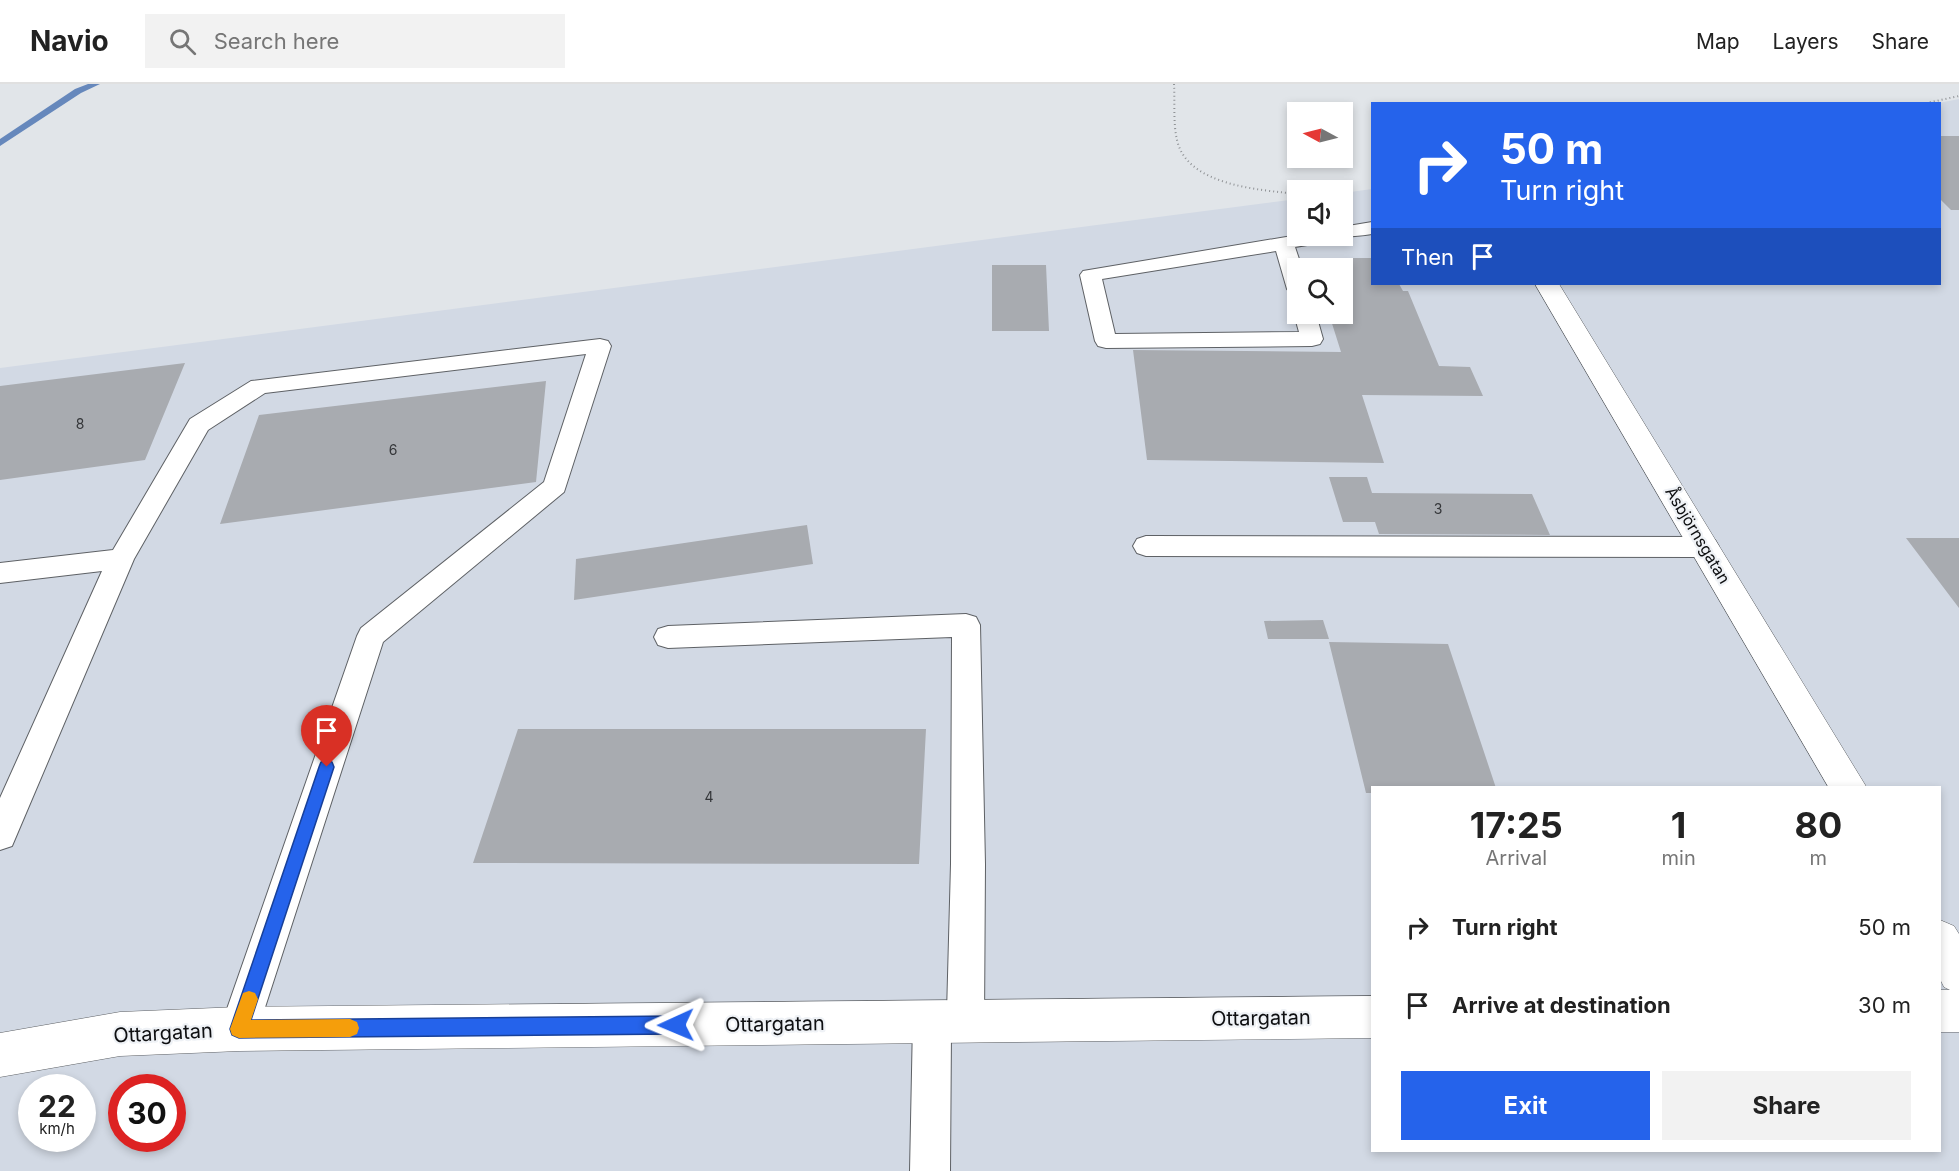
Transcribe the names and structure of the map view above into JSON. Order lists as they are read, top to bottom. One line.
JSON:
{"streets":{"street":["Åsbjörnsgatan","Ottargatan"]},"house_numbers":["8","6","3","4"],"north":"left","page":{"header":"Navio","search":"Search here","nav":["Map","Layers","Share"],"turn":["50 m","Turn right"],"then":"Then","eta":["17:25","Arrival","1","min","80","m"],"list":[{"name":"Turn right","value":"50 m"},{"name":"Arrive at destination","value":"30 m"}],"buttons":["Exit","Share"],"speed":"22 km/h","limit":"30"}}
